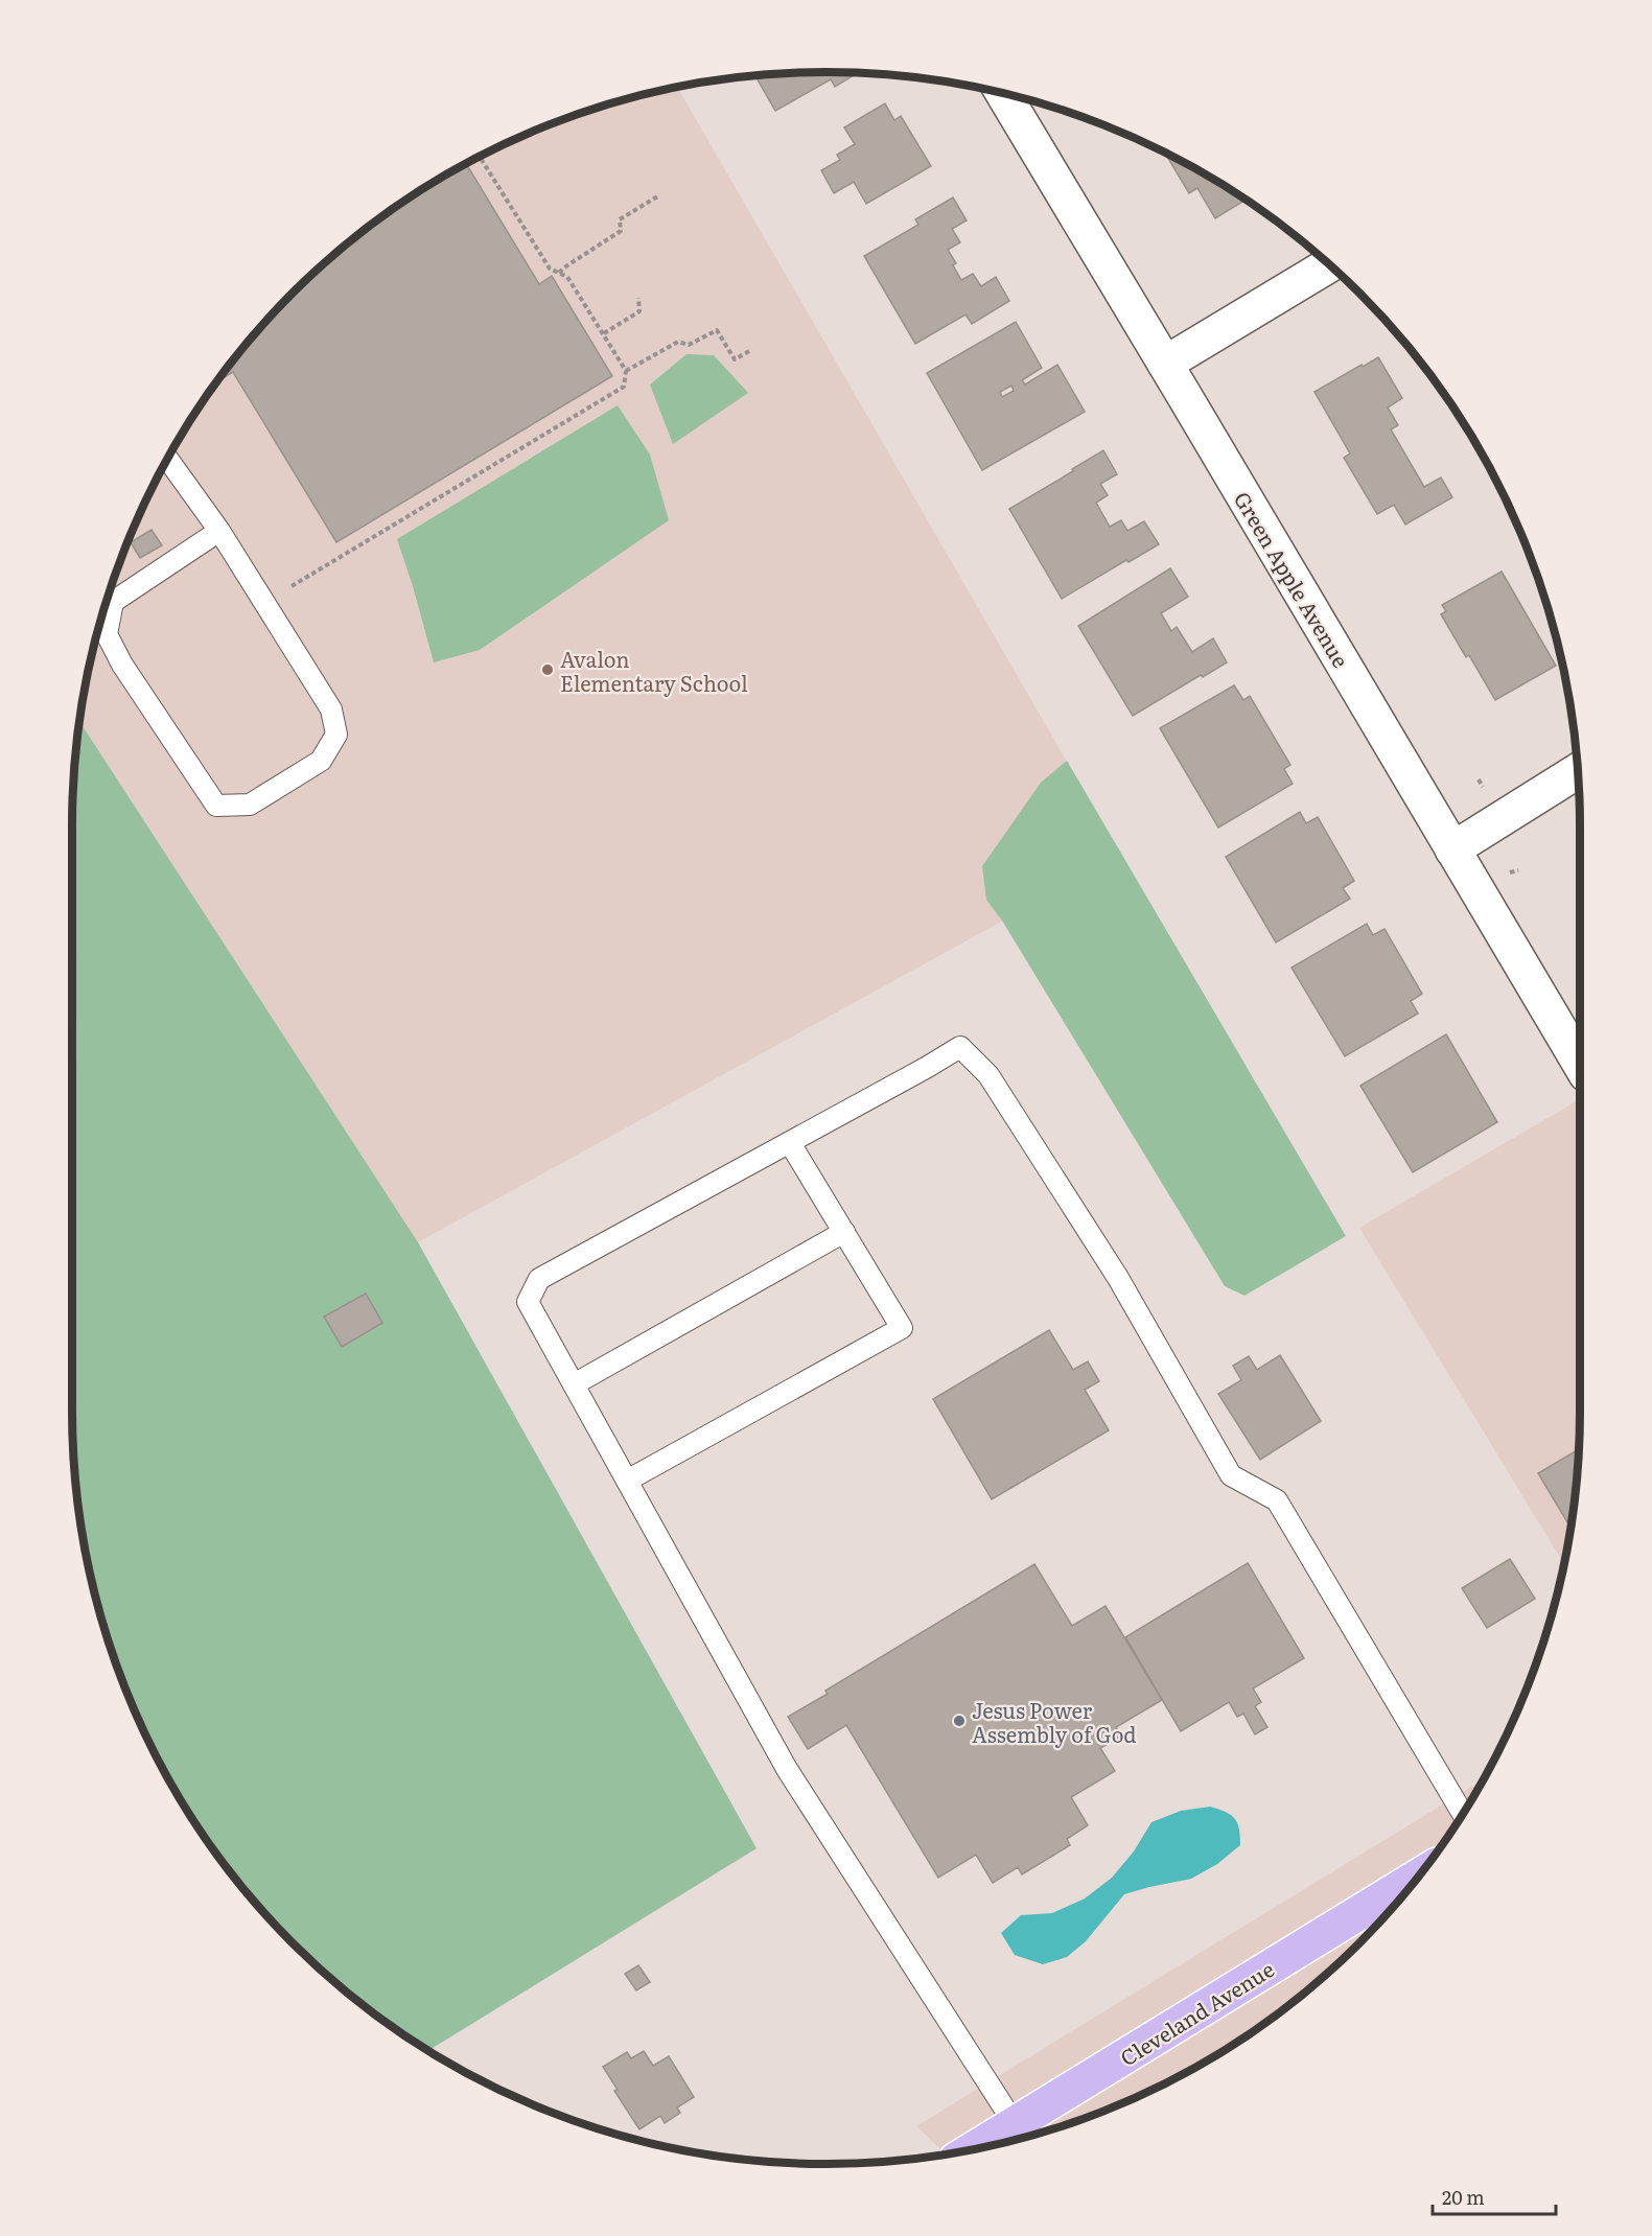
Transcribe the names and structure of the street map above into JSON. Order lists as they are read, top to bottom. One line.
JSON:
{"streets":{"main road":["Cleveland Avenue"],"street":["Green Apple Avenue"]},"places":["Avalon Elementary School","Jesus Power Assembly of God"],"scale_bar":"20 m"}
